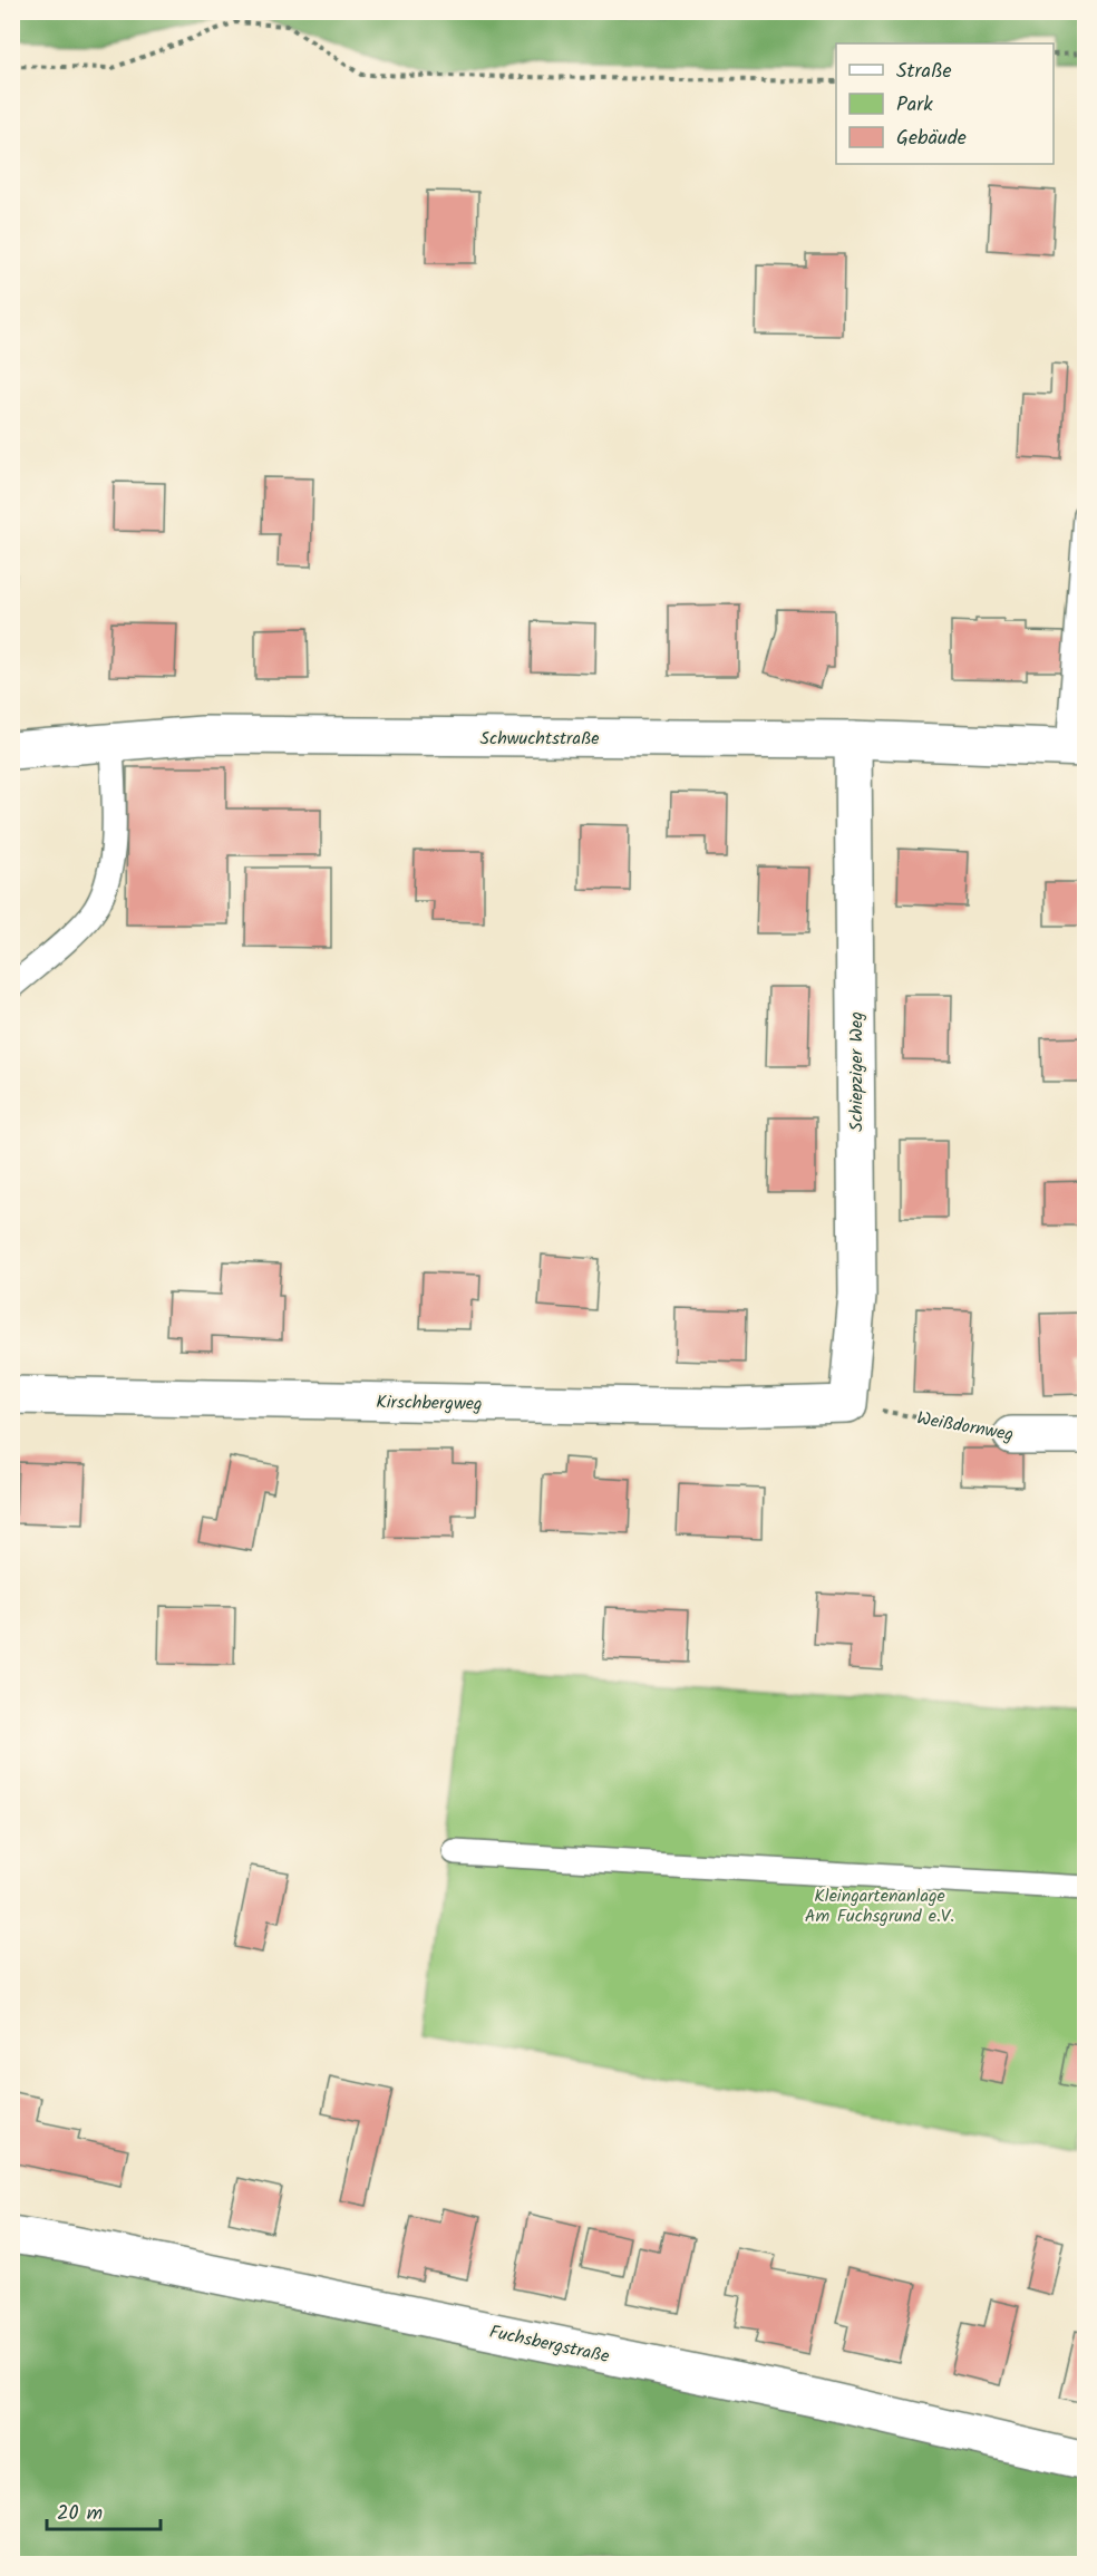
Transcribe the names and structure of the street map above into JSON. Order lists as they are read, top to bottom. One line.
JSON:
{"streets":{"street":["Schwuchtstraße","Schiepziger Weg","Kirschbergweg","Weißdornweg","Fuchsbergstraße"]},"crossings":[["Schwuchtstraße","Schiepziger Weg"],["Schiepziger Weg","Kirschbergweg"],["Schiepziger Weg","Weißdornweg"],["Kirschbergweg","Weißdornweg"]],"parks":["Kleingartenanlage Am Fuchsgrund e.V."],"legend":["Straße","Park","Gebäude"],"scale_bar":"20 m"}
